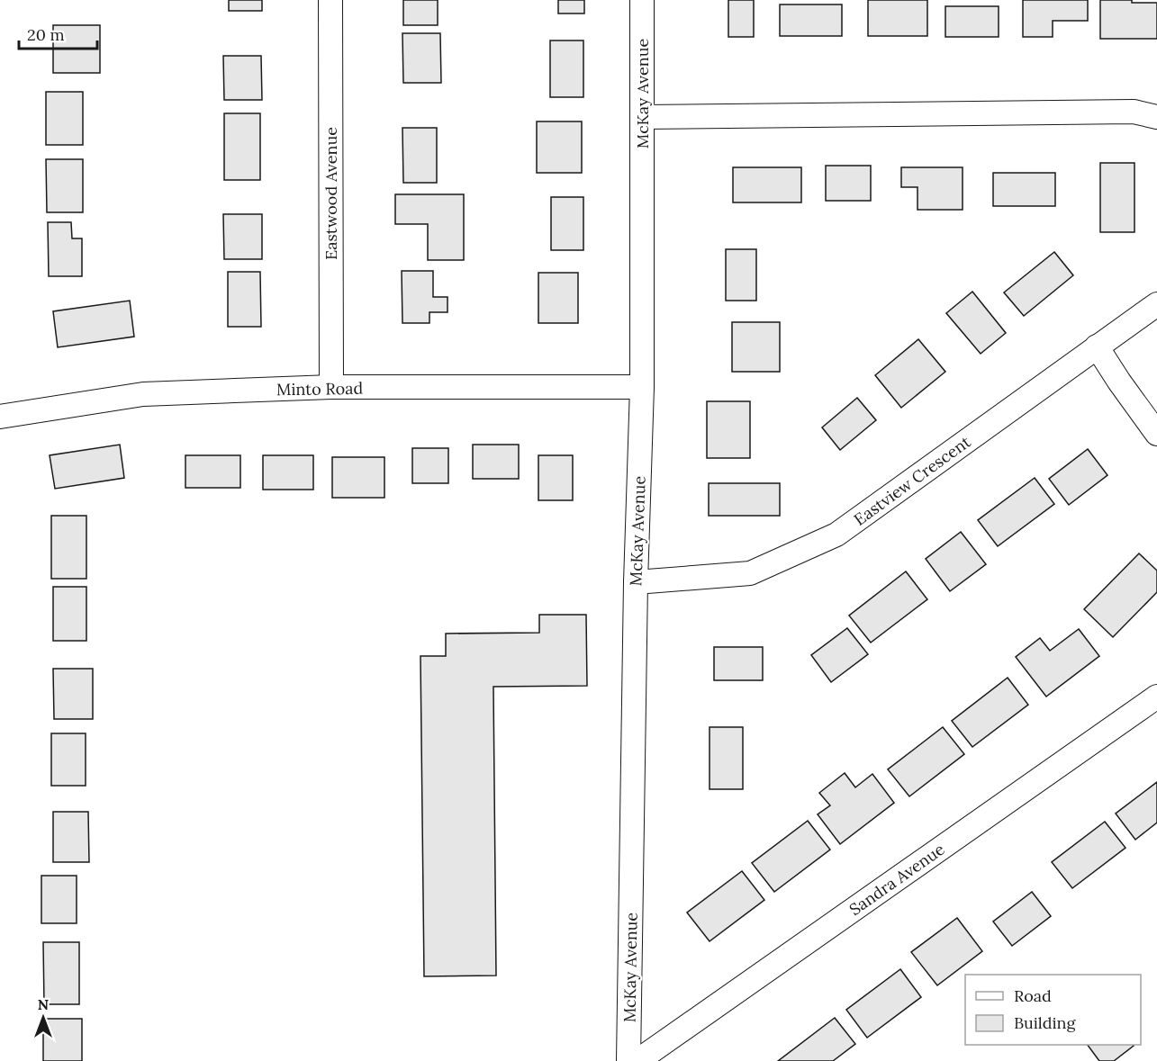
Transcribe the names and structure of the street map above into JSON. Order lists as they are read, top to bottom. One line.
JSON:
{"streets":{"street":["McKay Avenue","Eastwood Avenue","Minto Road","Eastview Crescent","Sandra Avenue"]},"crossings":[["McKay Avenue","Minto Road"],["McKay Avenue","Eastview Crescent"],["Eastwood Avenue","Minto Road"]],"legend":["Road","Building"],"scale_bar":"20 m","north":"top"}
